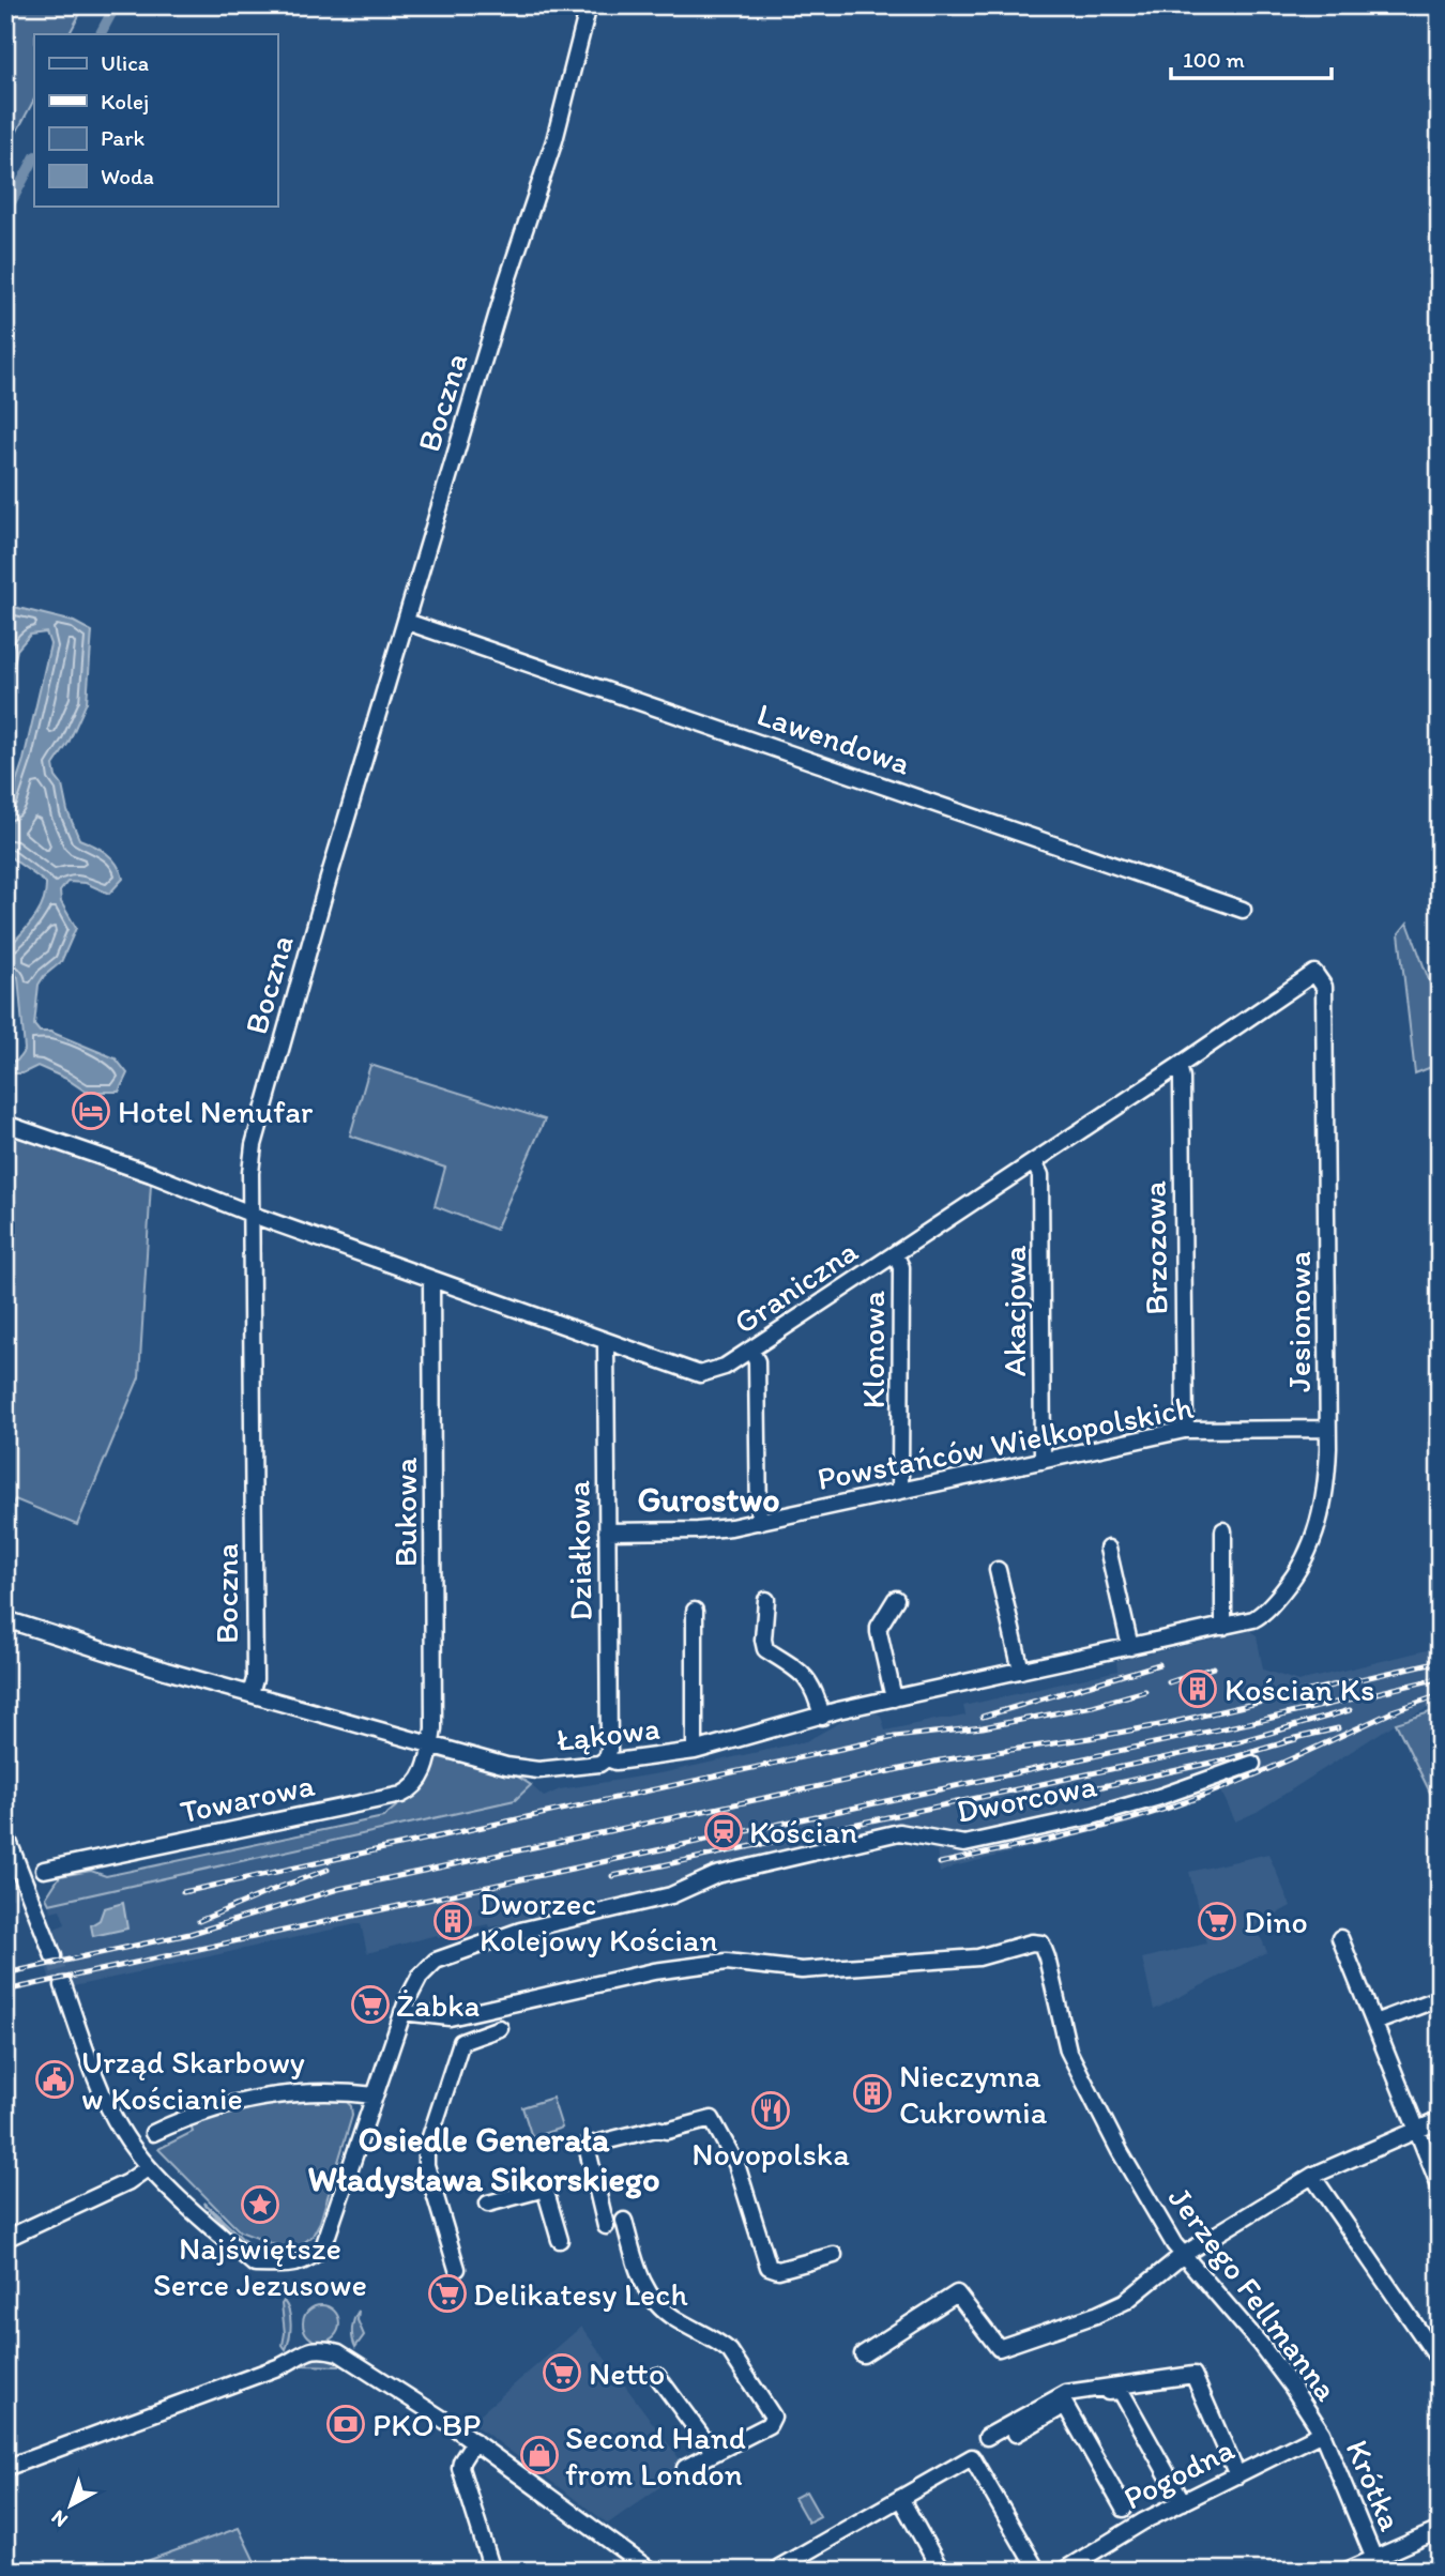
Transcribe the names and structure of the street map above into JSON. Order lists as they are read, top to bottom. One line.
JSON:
{"streets":{"street":["Boczna","Lawendowa","Brzozowa","Graniczna","Akacjowa","Jesionowa","Klonowa","Powstańców Wielkopolskich","Bukowa","Działkowa","Łąkowa","Towarowa","Dworcowa","Jerzego Fellmanna","Pogodna","Krótka"]},"crossings":[["Boczna","Lawendowa"],["Boczna","Graniczna"],["Boczna","Łąkowa"],["Brzozowa","Graniczna"],["Brzozowa","Powstańców Wielkopolskich"],["Graniczna","Akacjowa"],["Graniczna","Jesionowa"],["Graniczna","Klonowa"],["Graniczna","Bukowa"],["Graniczna","Działkowa"],["Akacjowa","Powstańców Wielkopolskich"],["Jesionowa","Powstańców Wielkopolskich"],["Jesionowa","Łąkowa"],["Klonowa","Powstańców Wielkopolskich"],["Powstańców Wielkopolskich","Działkowa"],["Bukowa","Łąkowa"],["Bukowa","Towarowa"],["Działkowa","Łąkowa"],["Łąkowa","Towarowa"],["Dworcowa","Jerzego Fellmanna"],["Jerzego Fellmanna","Pogodna"],["Jerzego Fellmanna","Krótka"],["Pogodna","Krótka"]],"districts":["Gurostwo","Osiedle Generała Władysława Sikorskiego"],"places":{"hotel":["Hotel Nenufar"],"building":["Kościan Ks","Dworzec Kolejowy Kościan","Nieczynna Cukrownia"],"station":["Kościan"],"supermarket":["Dino","Żabka","Delikatesy Lech","Netto"],"public building":["Urząd Skarbowy w Kościanie"],"restaurant":["Novopolska"],"place":["Najświętsze Serce Jezusowe"],"bank":["PKO BP"],"shop":["Second Hand from London"]},"legend":["Ulica","Kolej","Park","Woda"],"scale_bar":"100 m","north":"bottom left"}
